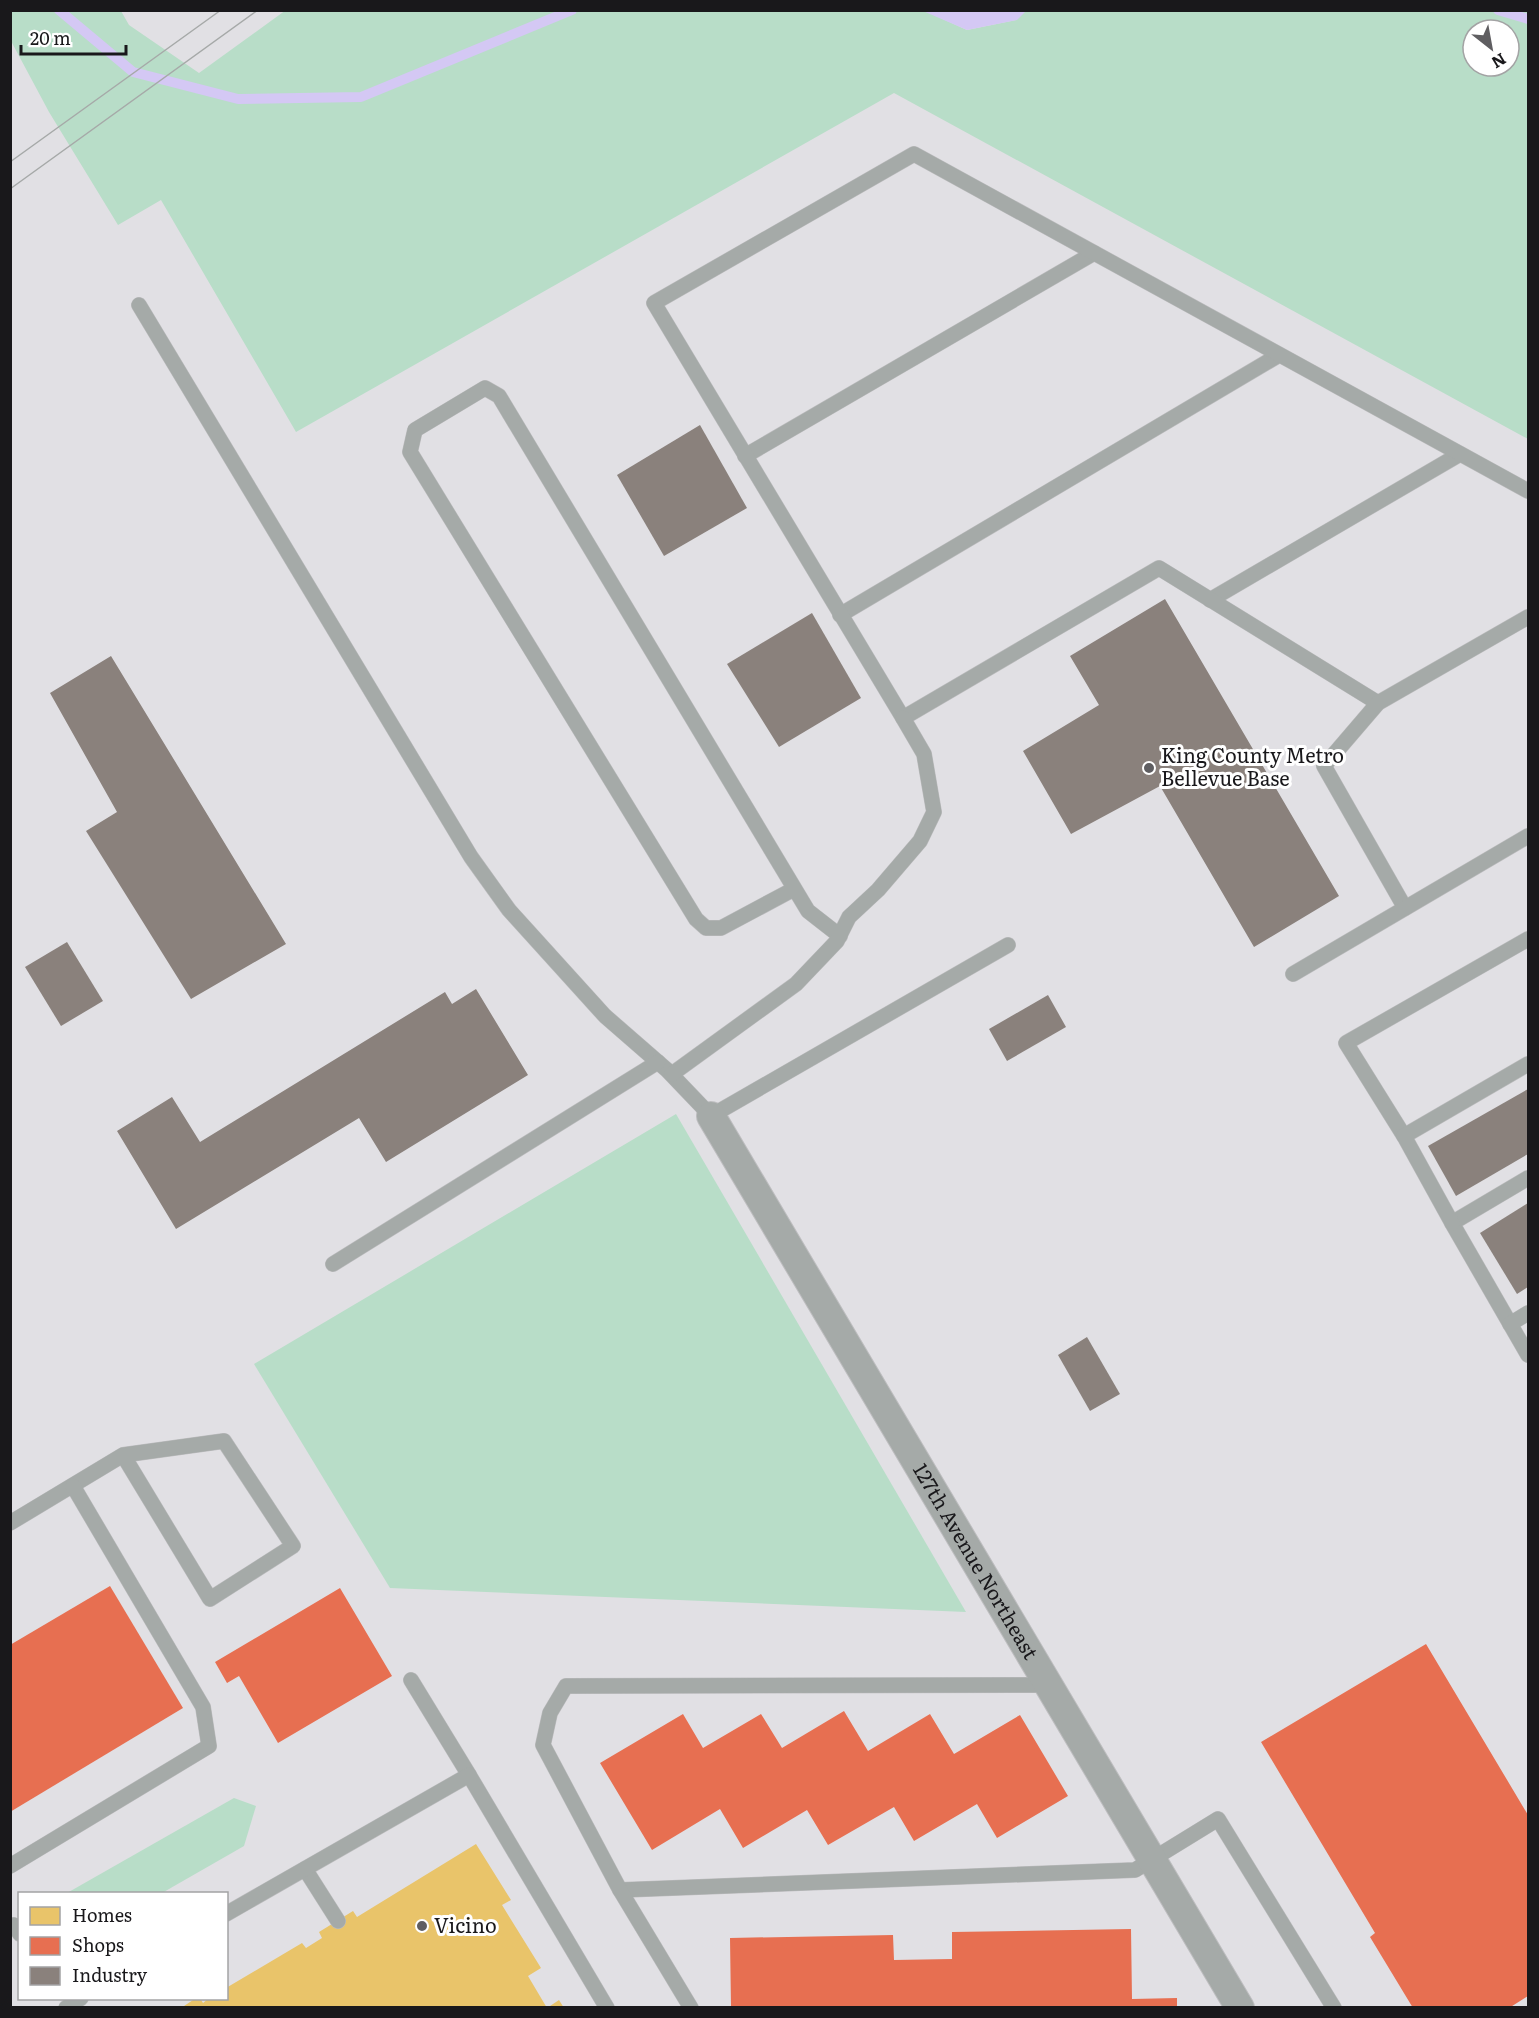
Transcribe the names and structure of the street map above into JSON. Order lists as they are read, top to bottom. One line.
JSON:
{"streets":{"street":["127th Avenue Northeast"]},"places":["King County Metro Bellevue Base","Vicino"],"legend":["Homes","Shops","Industry"],"scale_bar":"20 m","north":"bottom right"}
